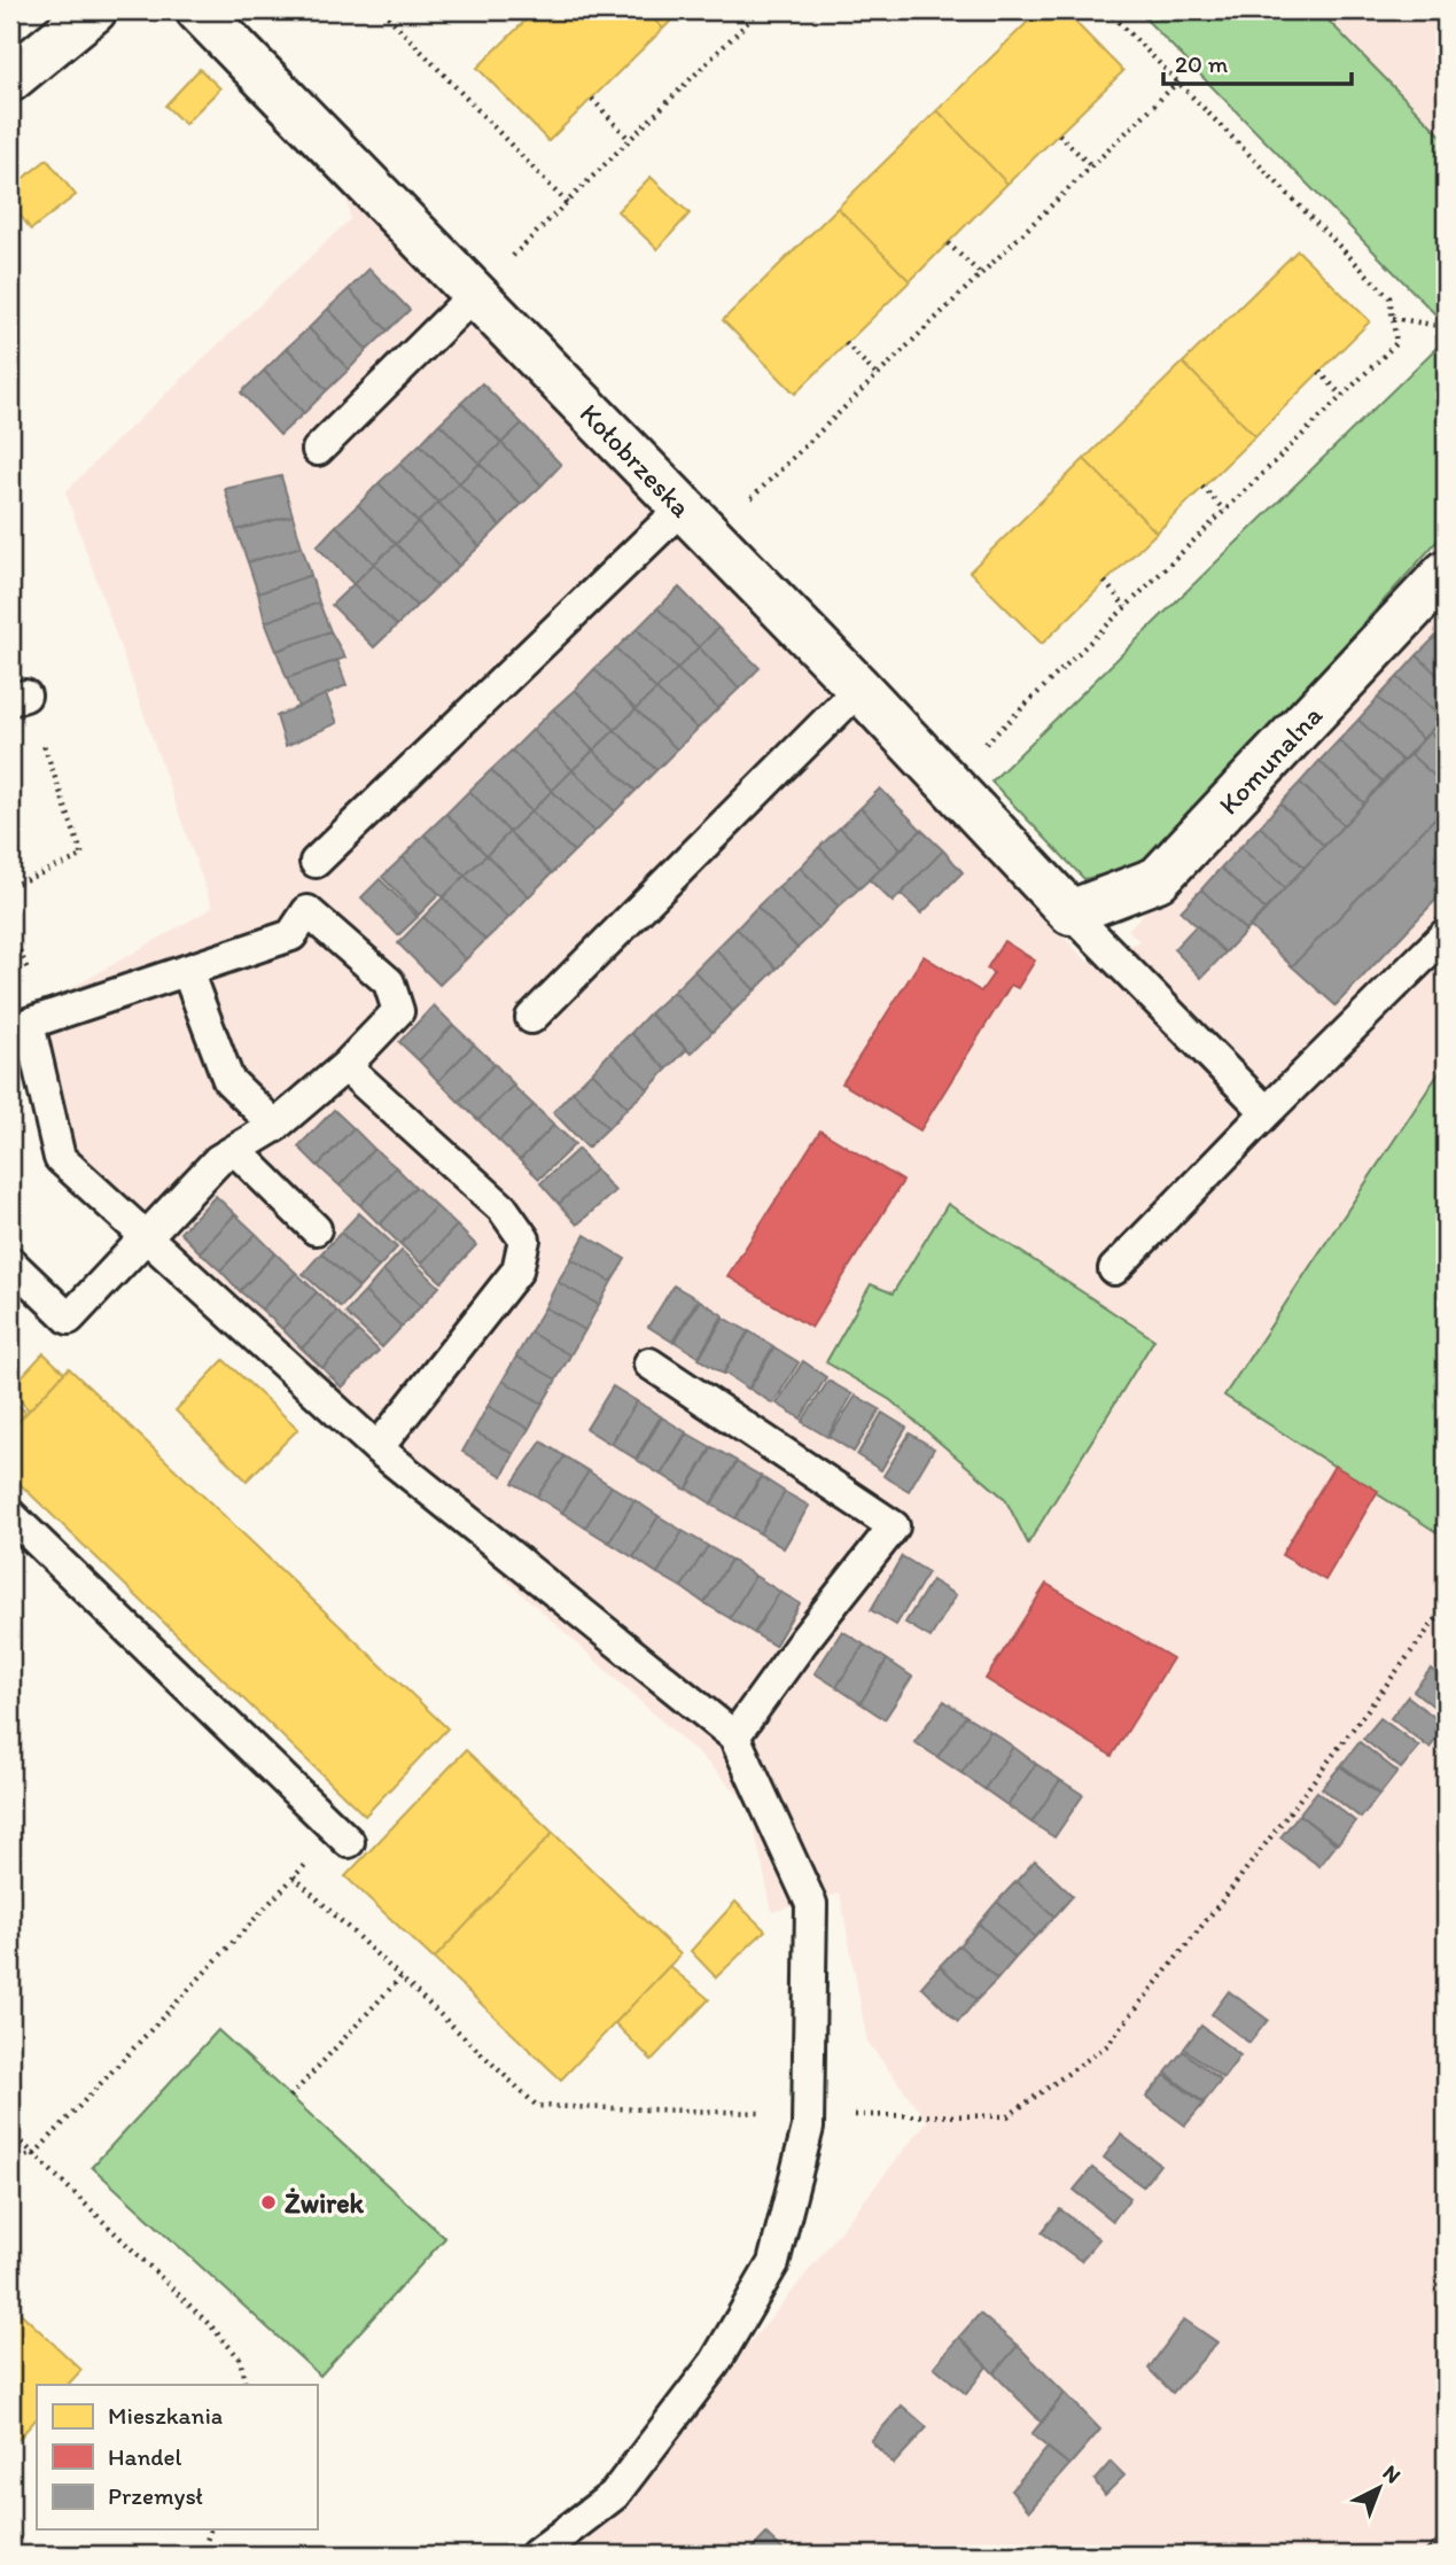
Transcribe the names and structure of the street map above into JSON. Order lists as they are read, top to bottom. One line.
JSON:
{"streets":{"street":["Kołobrzeska","Komunalna"]},"crossings":[["Kołobrzeska","Komunalna"]],"places":["Żwirek"],"legend":["Mieszkania","Handel","Przemysł"],"scale_bar":"20 m","north":"top right"}
